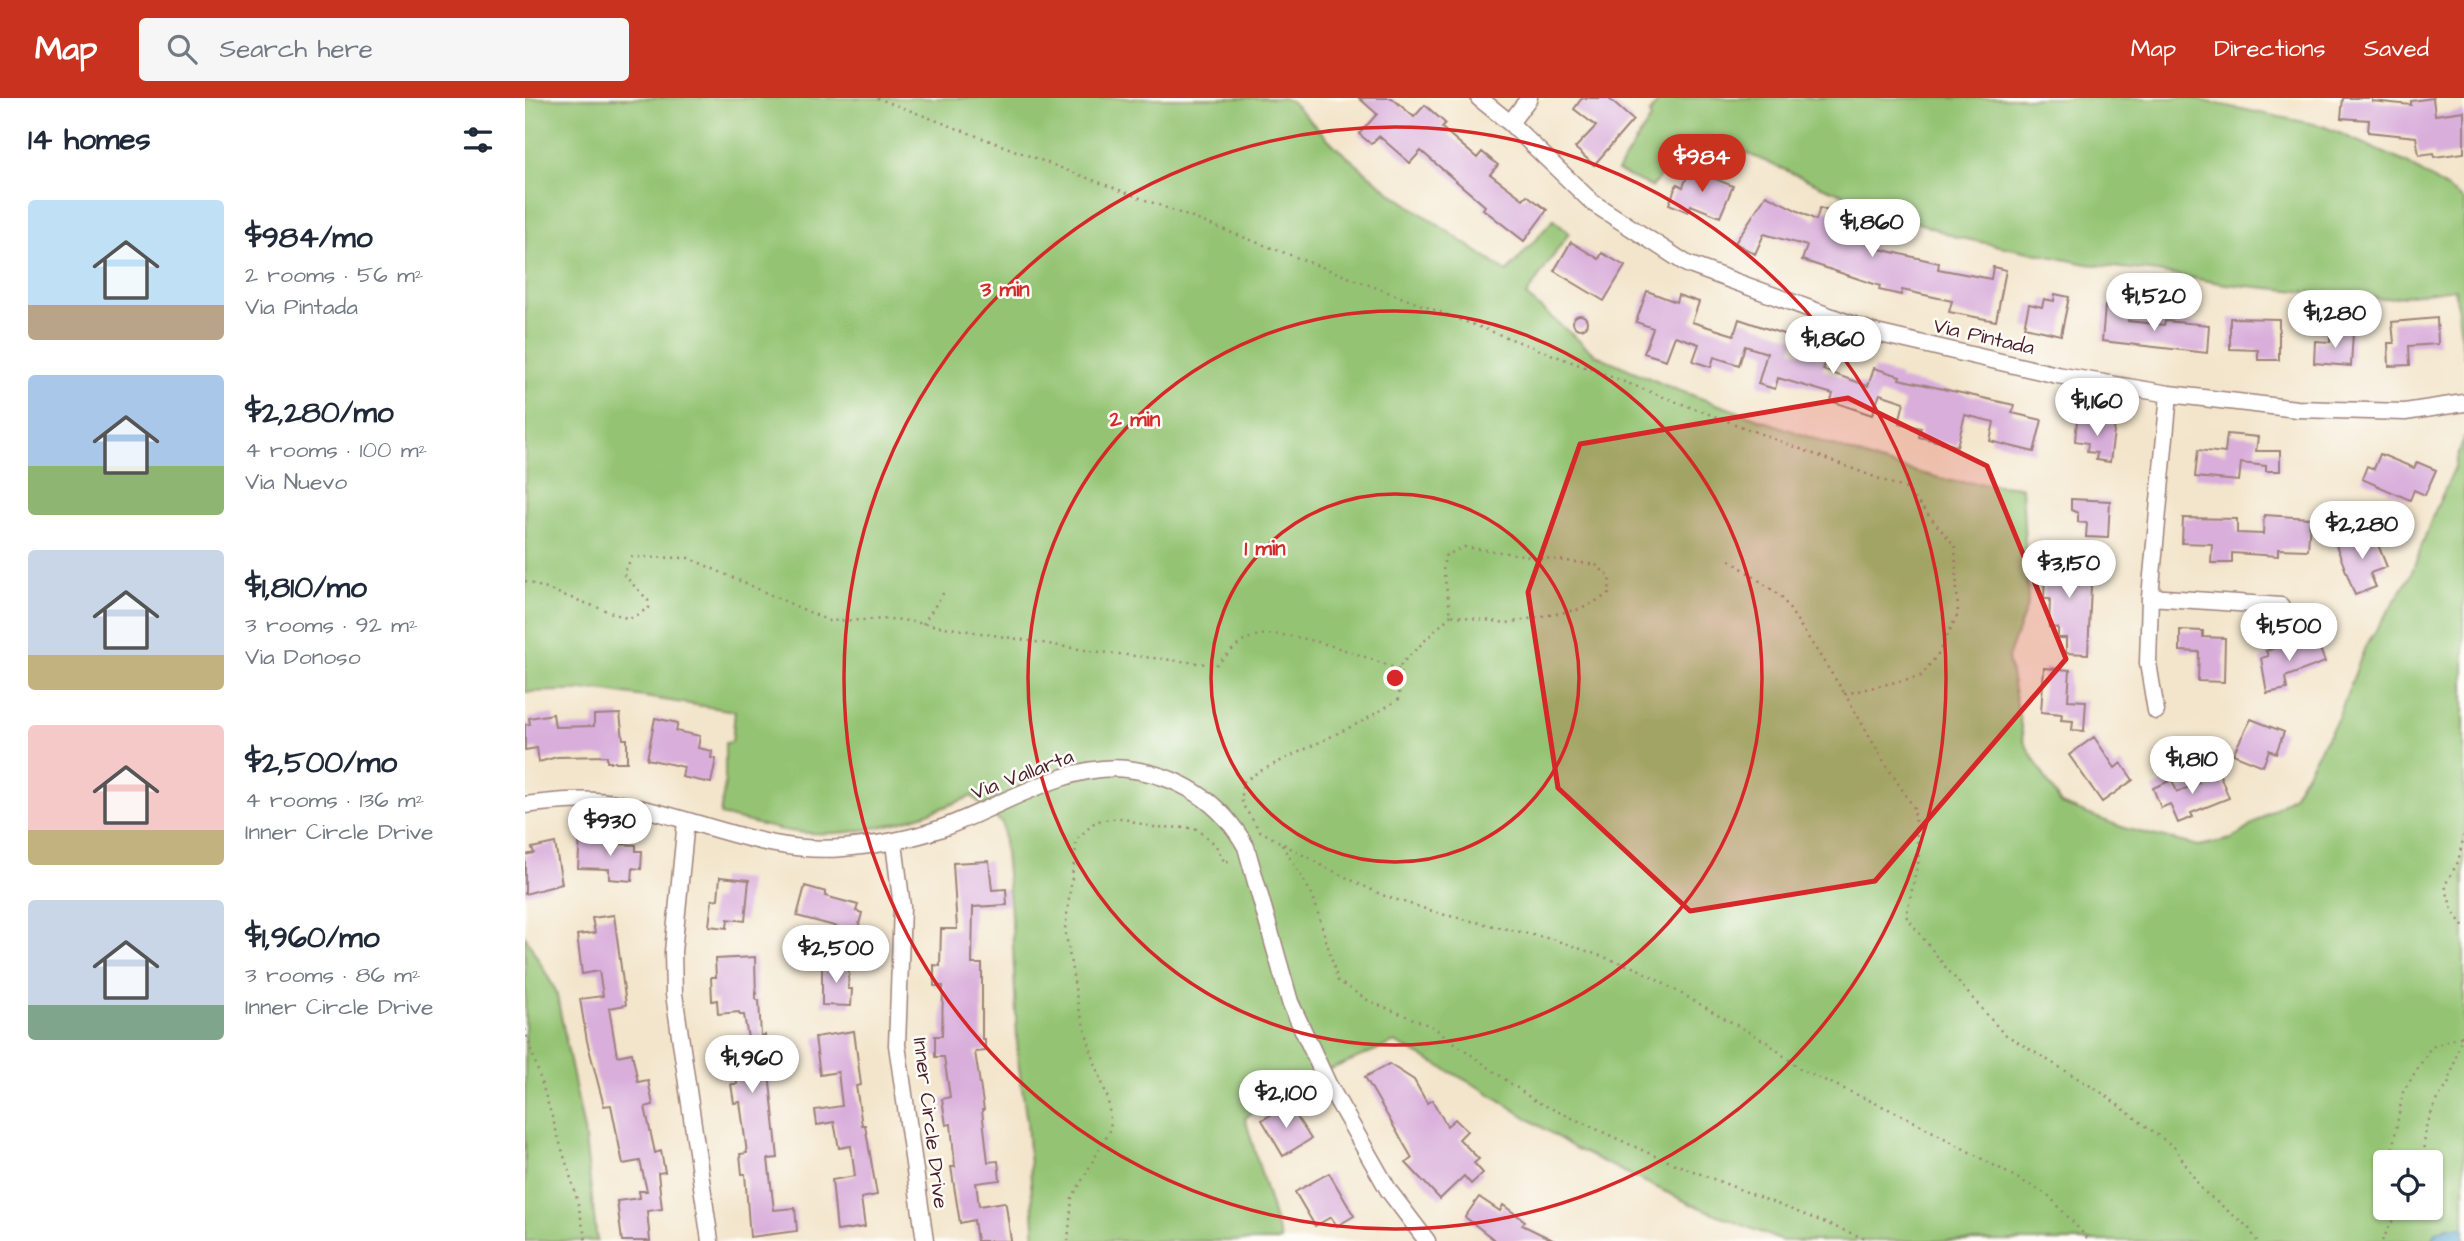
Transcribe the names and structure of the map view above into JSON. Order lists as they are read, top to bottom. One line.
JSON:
{"streets":{"street":["Via Pintada","Via Vallarta","Inner Circle Drive"]},"crossings":[["Via Vallarta","Inner Circle Drive"]],"page":{"header":"Map","search":"Search here","nav":["Map","Directions","Saved"],"heading":"14 homes","price":["$984","$1,860","$1,520","$1,280","$1,860","$1,160","$2,280","$3,150","$1,500","$1,810","$930","$2,500","$1,960","$2,100"],"list":[{"name":"$984/mo","note":"2 rooms · 56 m² · Via Pintada"},{"name":"$2,280/mo","note":"4 rooms · 100 m² · Via Nuevo"},{"name":"$1,810/mo","note":"3 rooms · 92 m² · Via Donoso"},{"name":"$2,500/mo","note":"4 rooms · 136 m² · Inner Circle Drive"},{"name":"$1,960/mo","note":"3 rooms · 86 m² · Inner Circle Drive"}]},"rings":["3 min","2 min","1 min"]}
